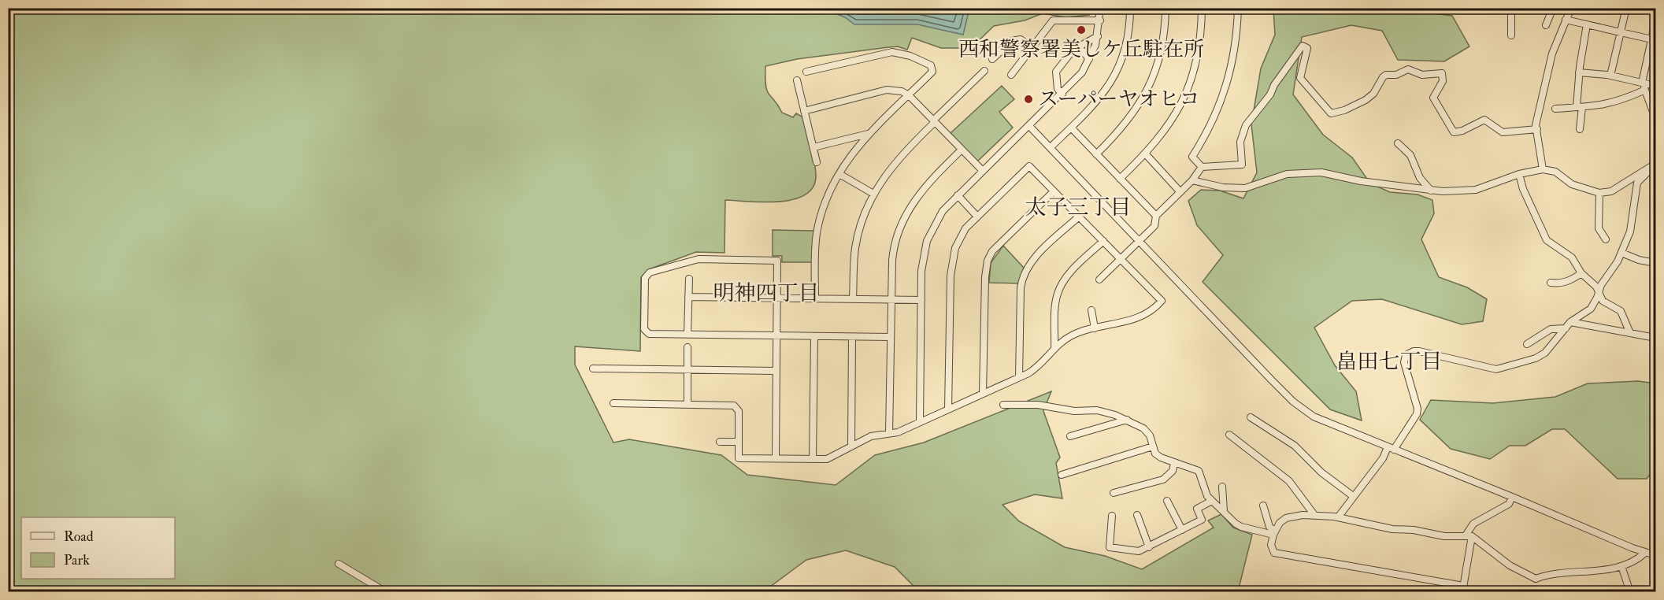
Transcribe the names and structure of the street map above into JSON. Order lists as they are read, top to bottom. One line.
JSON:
{"districts":["太子三丁目","明神四丁目","畠田七丁目"],"places":["西和警察署美しケ丘駐在所","スーパーヤオヒコ"],"legend":["Road","Park"]}
